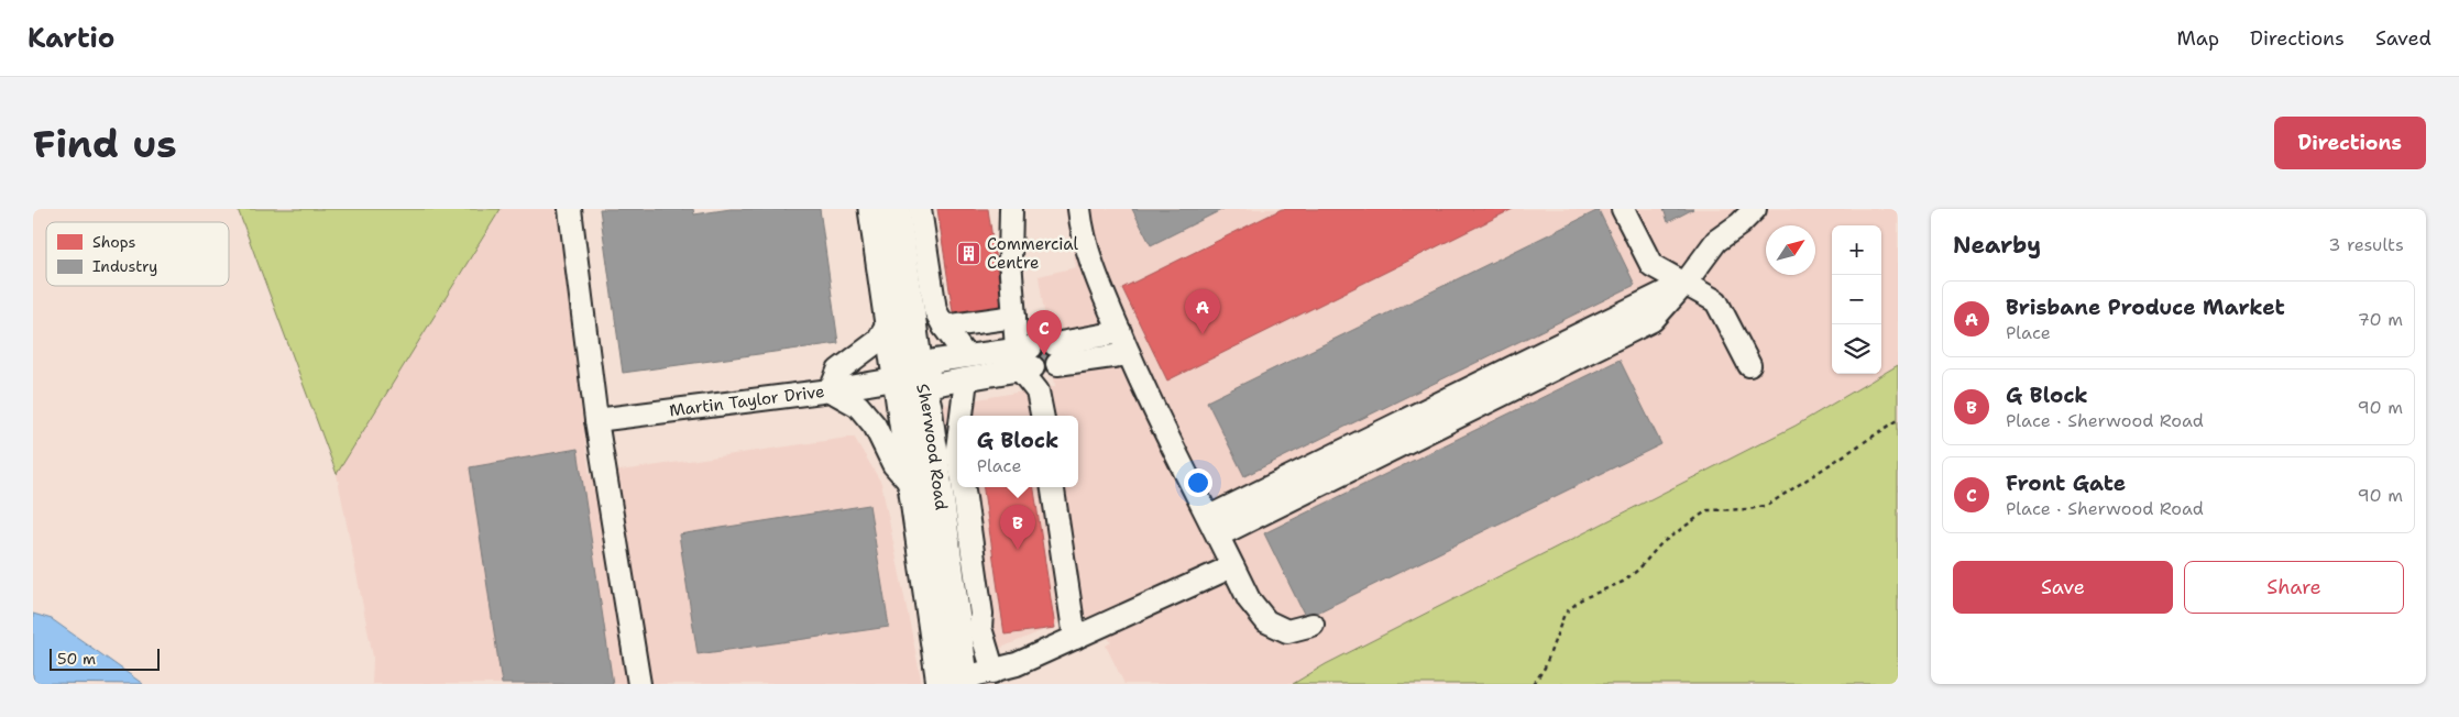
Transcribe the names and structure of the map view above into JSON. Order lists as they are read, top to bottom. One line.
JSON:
{"streets":{"main road":["Sherwood Road"],"street":["Martin Taylor Drive"]},"crossings":[["Martin Taylor Drive","Sherwood Road"]],"places":{"building":["Commercial Centre"]},"legend":["Shops","Industry"],"scale_bar":"50 m","north":"top right","page":{"header":"Kartio","nav":["Map","Directions","Saved"],"buttons":["Directions",["Save","Share"]],"title":"Find us","heading":["Nearby","3 results"],"map_buttons":["+","−"],"list":[{"mark":"A","name":"Brisbane Produce Market","note":"Place","value":"70 m"},{"mark":"B","name":"G Block","note":"Place · Sherwood Road","value":"90 m"},{"mark":"C","name":"Front Gate","note":"Place · Sherwood Road","value":"90 m"}],"pins":["A","C","B"],"popup":["G Block","Place"],"scale":"50 m"}}
